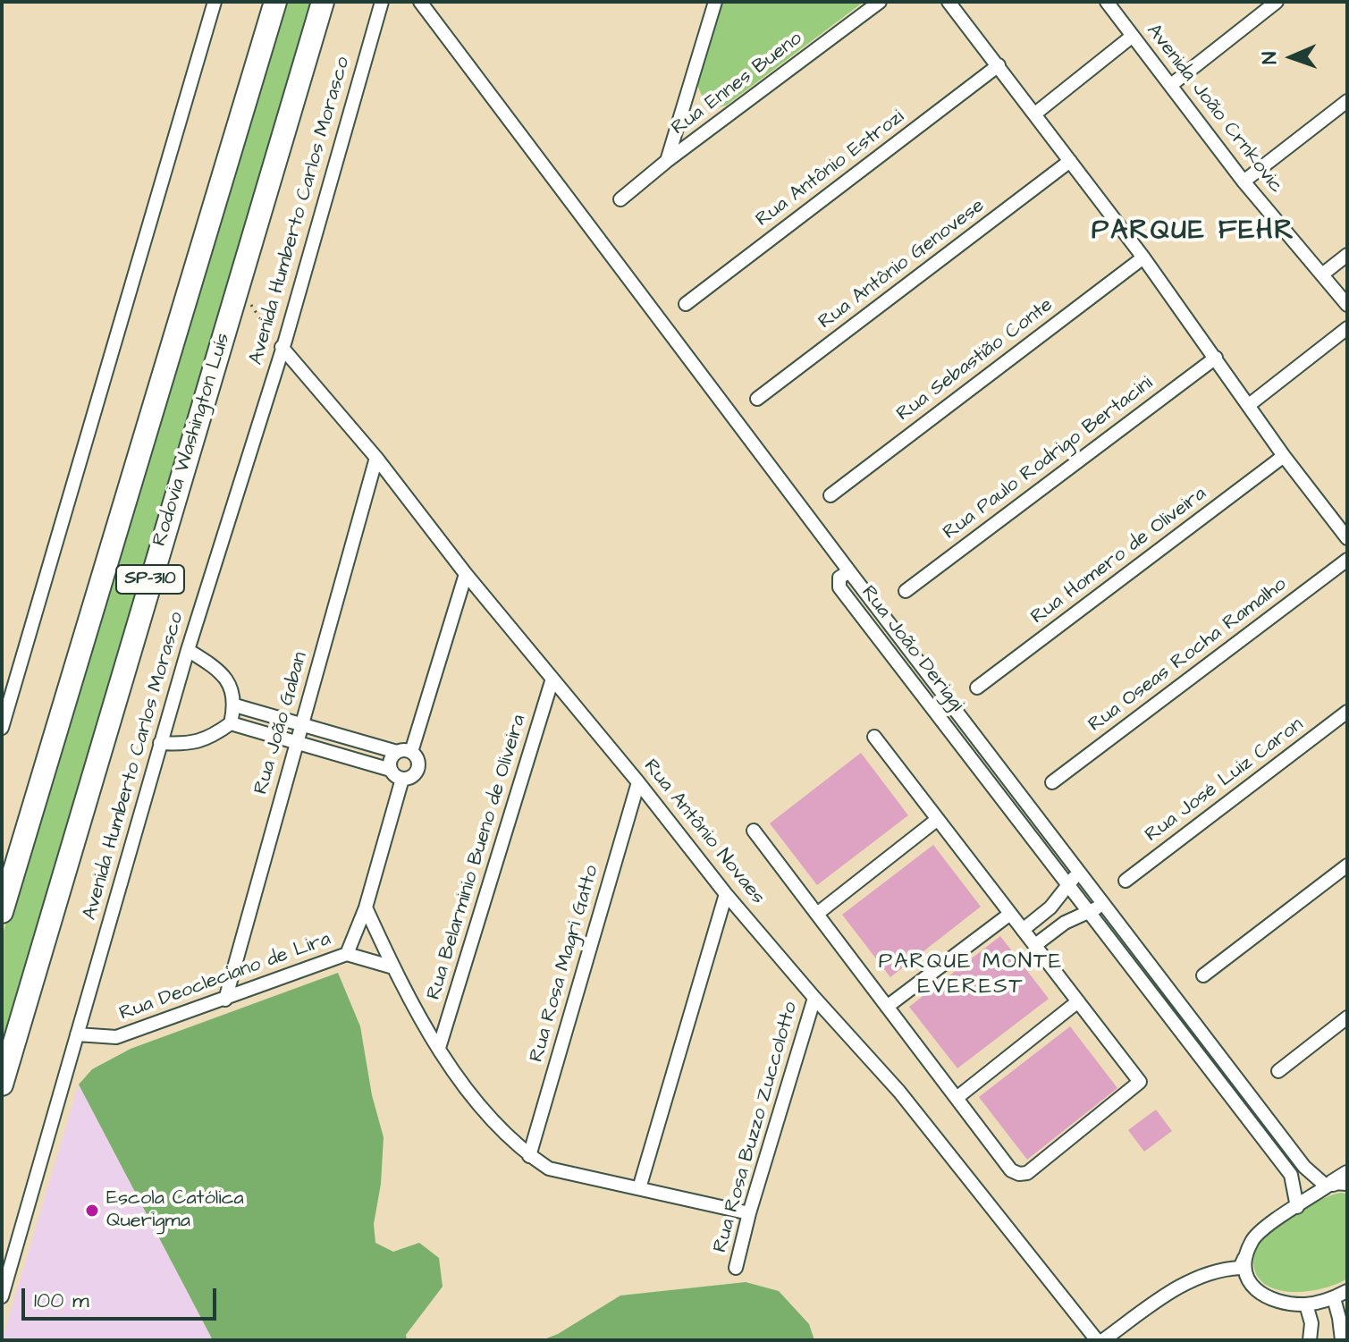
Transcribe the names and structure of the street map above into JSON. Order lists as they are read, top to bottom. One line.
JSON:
{"streets":{"highway":["Rodovia Washington Luís","SP-310"],"street":["Rua Ennes Bueno","Avenida João Crnkovic","Rua Antônio Estrozi","Avenida Humberto Carlos Morasco","Rua Antônio Genovese","Rua Sebastião Conte","Rua Paulo Rodrigo Bertacini","Rua Homero de Oliveira","Rua João Deriggi","Rua Oseas Rocha Ramalho","Rua João Gaban","Rua José Luiz Caron","Rua Antônio Novaes","Rua Belarminio Bueno de Oliveira","Rua Rosa Magri Gatto","Rua Deocleciano de Lira","Rua Rosa Buzzo Zuccolotto"]},"crossings":[["Avenida Humberto Carlos Morasco","Rua Antônio Novaes"],["Avenida Humberto Carlos Morasco","Rua Deocleciano de Lira"],["Rua João Gaban","Rua Antônio Novaes"],["Rua João Gaban","Rua Deocleciano de Lira"],["Rua Antônio Novaes","Rua Belarminio Bueno de Oliveira"],["Rua Antônio Novaes","Rua Rosa Magri Gatto"],["Rua Antônio Novaes","Rua Rosa Buzzo Zuccolotto"]],"districts":["PARQUE FEHR","PARQUE MONTE EVEREST"],"places":["Escola Católica Querigma"],"scale_bar":"100 m","north":"left"}
